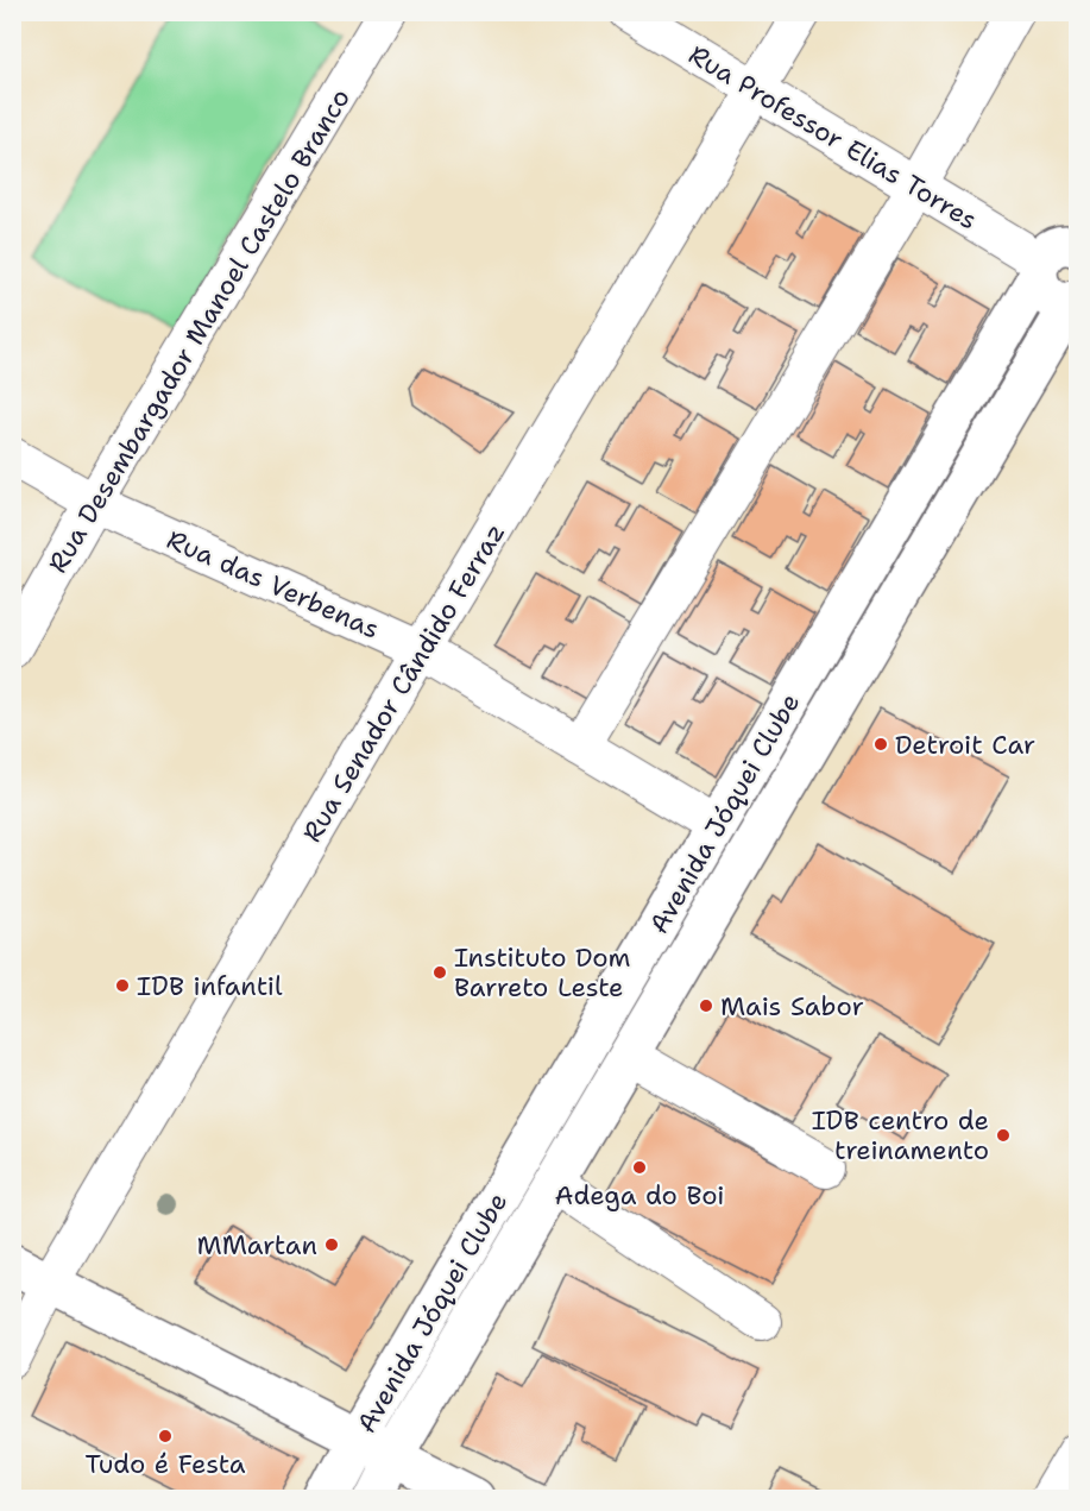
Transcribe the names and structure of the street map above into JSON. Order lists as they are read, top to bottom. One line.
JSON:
{"streets":{"main road":["Avenida Jóquei Clube"],"street":["Rua Professor Elias Torres","Rua Desembargador Manoel Castelo Branco","Rua das Verbenas","Rua Senador Cândido Ferraz"]},"crossings":[["Rua Professor Elias Torres","Rua Senador Cândido Ferraz"],["Rua Professor Elias Torres","Avenida Jóquei Clube"],["Rua Desembargador Manoel Castelo Branco","Rua das Verbenas"],["Rua das Verbenas","Rua Senador Cândido Ferraz"],["Rua das Verbenas","Avenida Jóquei Clube"]],"places":["Detroit Car","Instituto Dom Barreto Leste","IDB infantil","Mais Sabor","IDB centro de treinamento","Adega do Boi","MMartan","Tudo é Festa"]}
